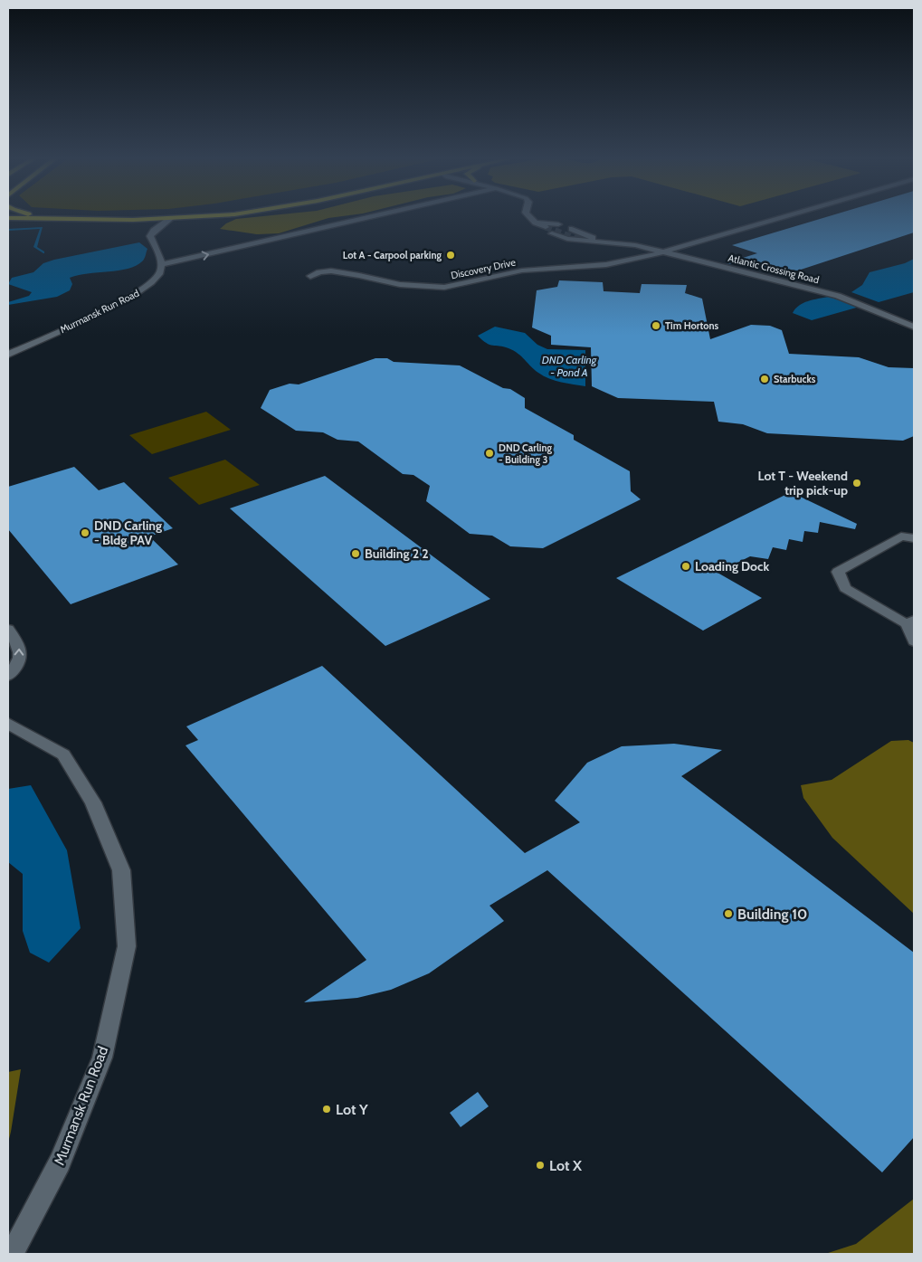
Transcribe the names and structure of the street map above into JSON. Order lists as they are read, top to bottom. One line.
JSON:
{"streets":{"street":["Discovery Drive","Atlantic Crossing Road","Murmansk Run Road"]},"crossings":[["Discovery Drive","Atlantic Crossing Road"]],"water":["DND Carling - Pond A"],"places":["Lot A - Carpool parking","Tim Hortons","Starbucks","DND Carling - Building 3","Lot T - Weekend trip pick-up","DND Carling - Bldg PAV","Building 2 2","Loading Dock","Building 10","Lot Y","Lot X"]}
